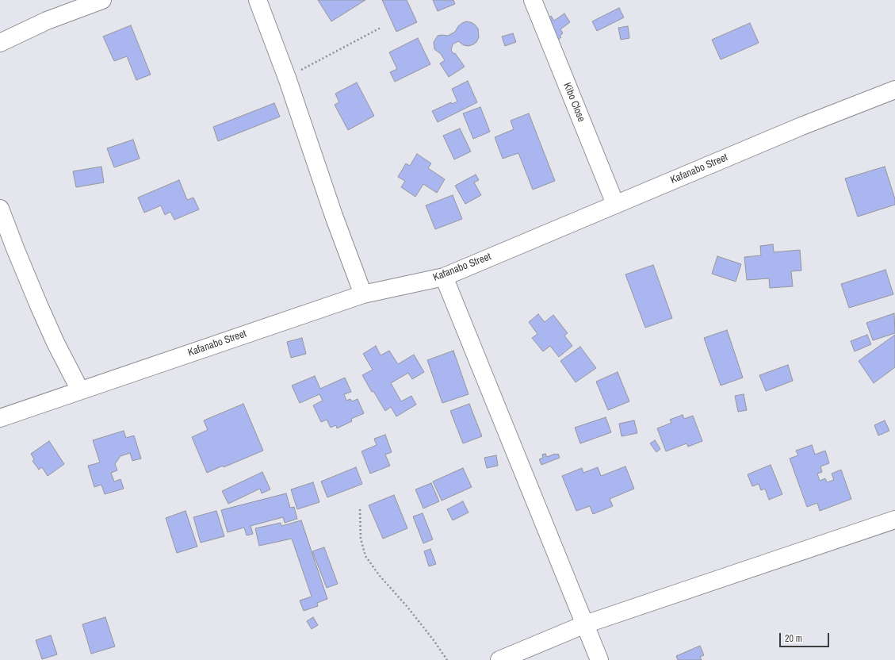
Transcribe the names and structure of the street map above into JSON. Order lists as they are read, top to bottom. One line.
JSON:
{"streets":{"street":["Kibo Close","Kafanabo Street"]},"crossings":[["Kibo Close","Kafanabo Street"]],"scale_bar":"20 m"}
